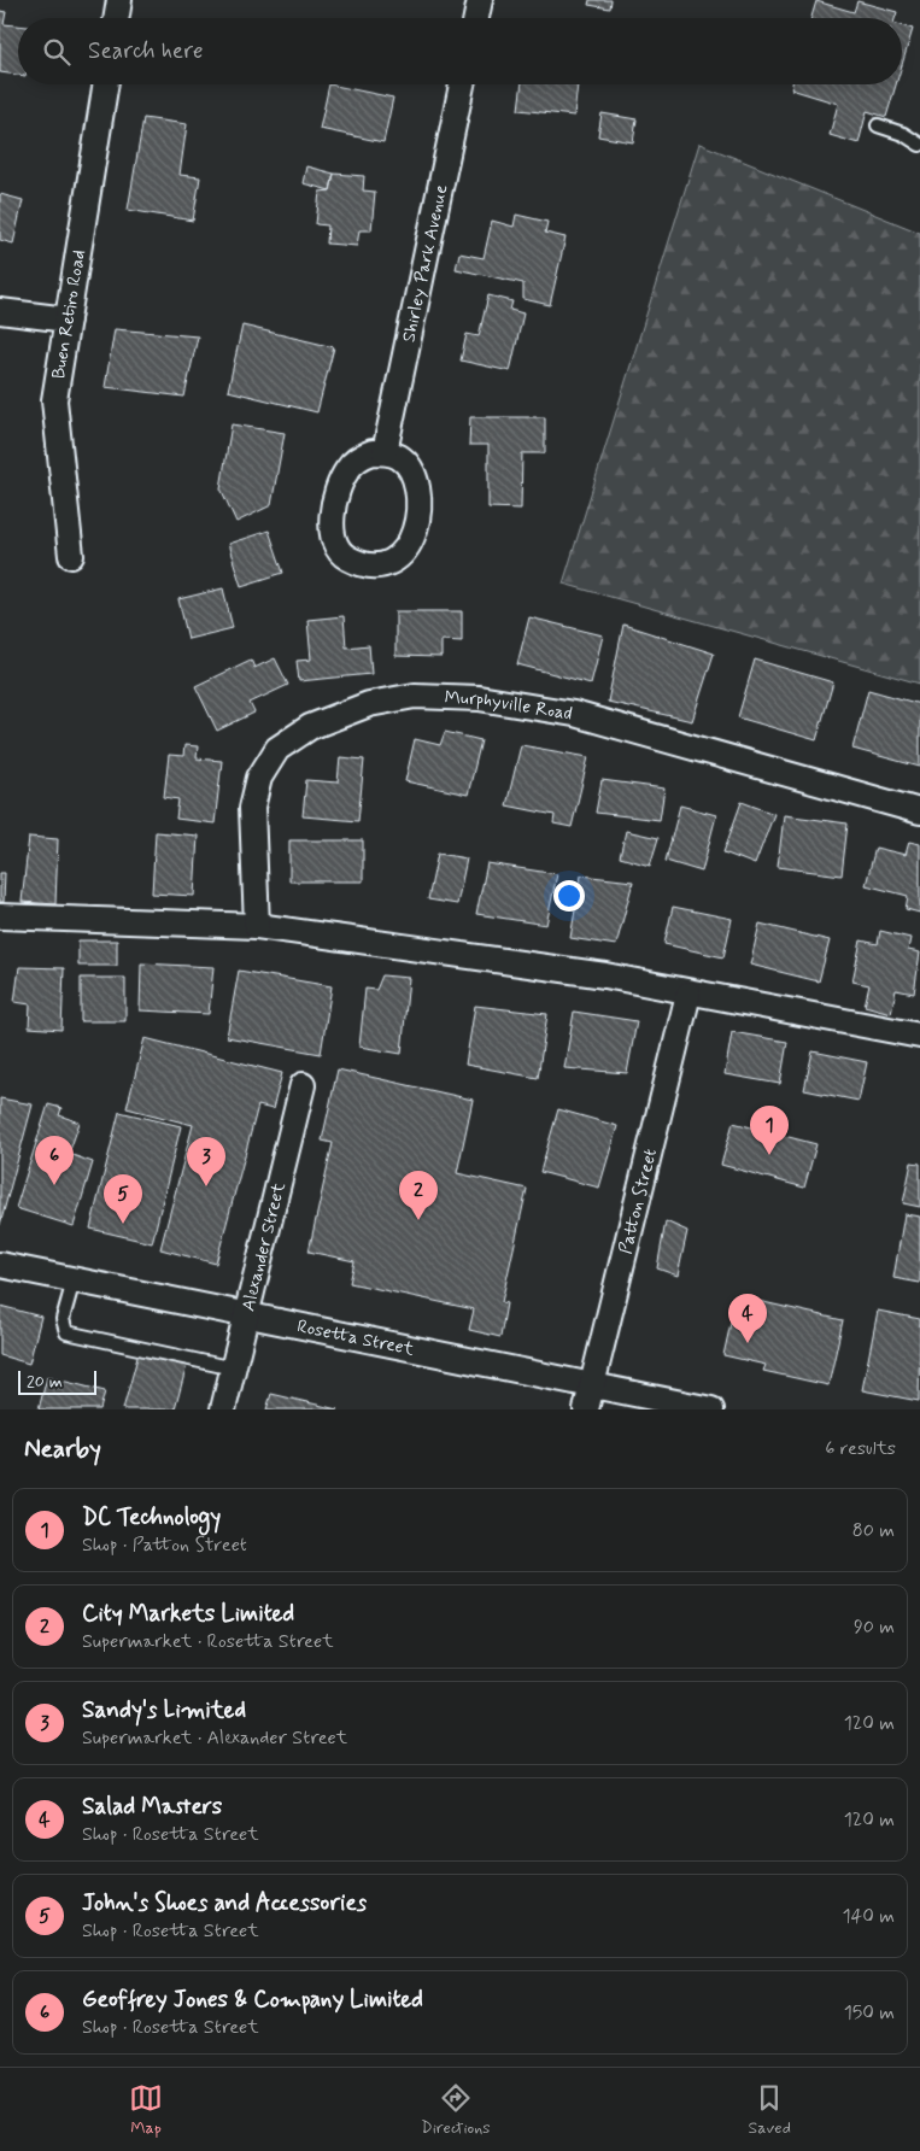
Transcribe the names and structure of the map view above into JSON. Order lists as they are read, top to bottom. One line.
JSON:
{"streets":{"street":["Shirley Park Avenue","Buen Retiro Road","Murphyville Road","Patton Street","Alexander Street","Rosetta Street"]},"crossings":[["Patton Street","Rosetta Street"],["Alexander Street","Rosetta Street"]],"scale_bar":"20 m","page":{"search":"Search here","pins":["1","6","3","2","5","4"],"scale":"20 m","heading":["Nearby","6 results"],"list":[{"mark":"1","name":"DC Technology","note":"Shop · Patton Street","value":"80 m"},{"mark":"2","name":"City Markets Limited","note":"Supermarket · Rosetta Street","value":"90 m"},{"mark":"3","name":"Sandy's Limited","note":"Supermarket · Alexander Street","value":"120 m"},{"mark":"4","name":"Salad Masters","note":"Shop · Rosetta Street","value":"120 m"},{"mark":"5","name":"John's Shoes and Accessories","note":"Shop · Rosetta Street","value":"140 m"},{"mark":"6","name":"Geoffrey Jones & Company Limited","note":"Shop · Rosetta Street","value":"150 m"}],"nav":["Map","Directions","Saved"]}}
